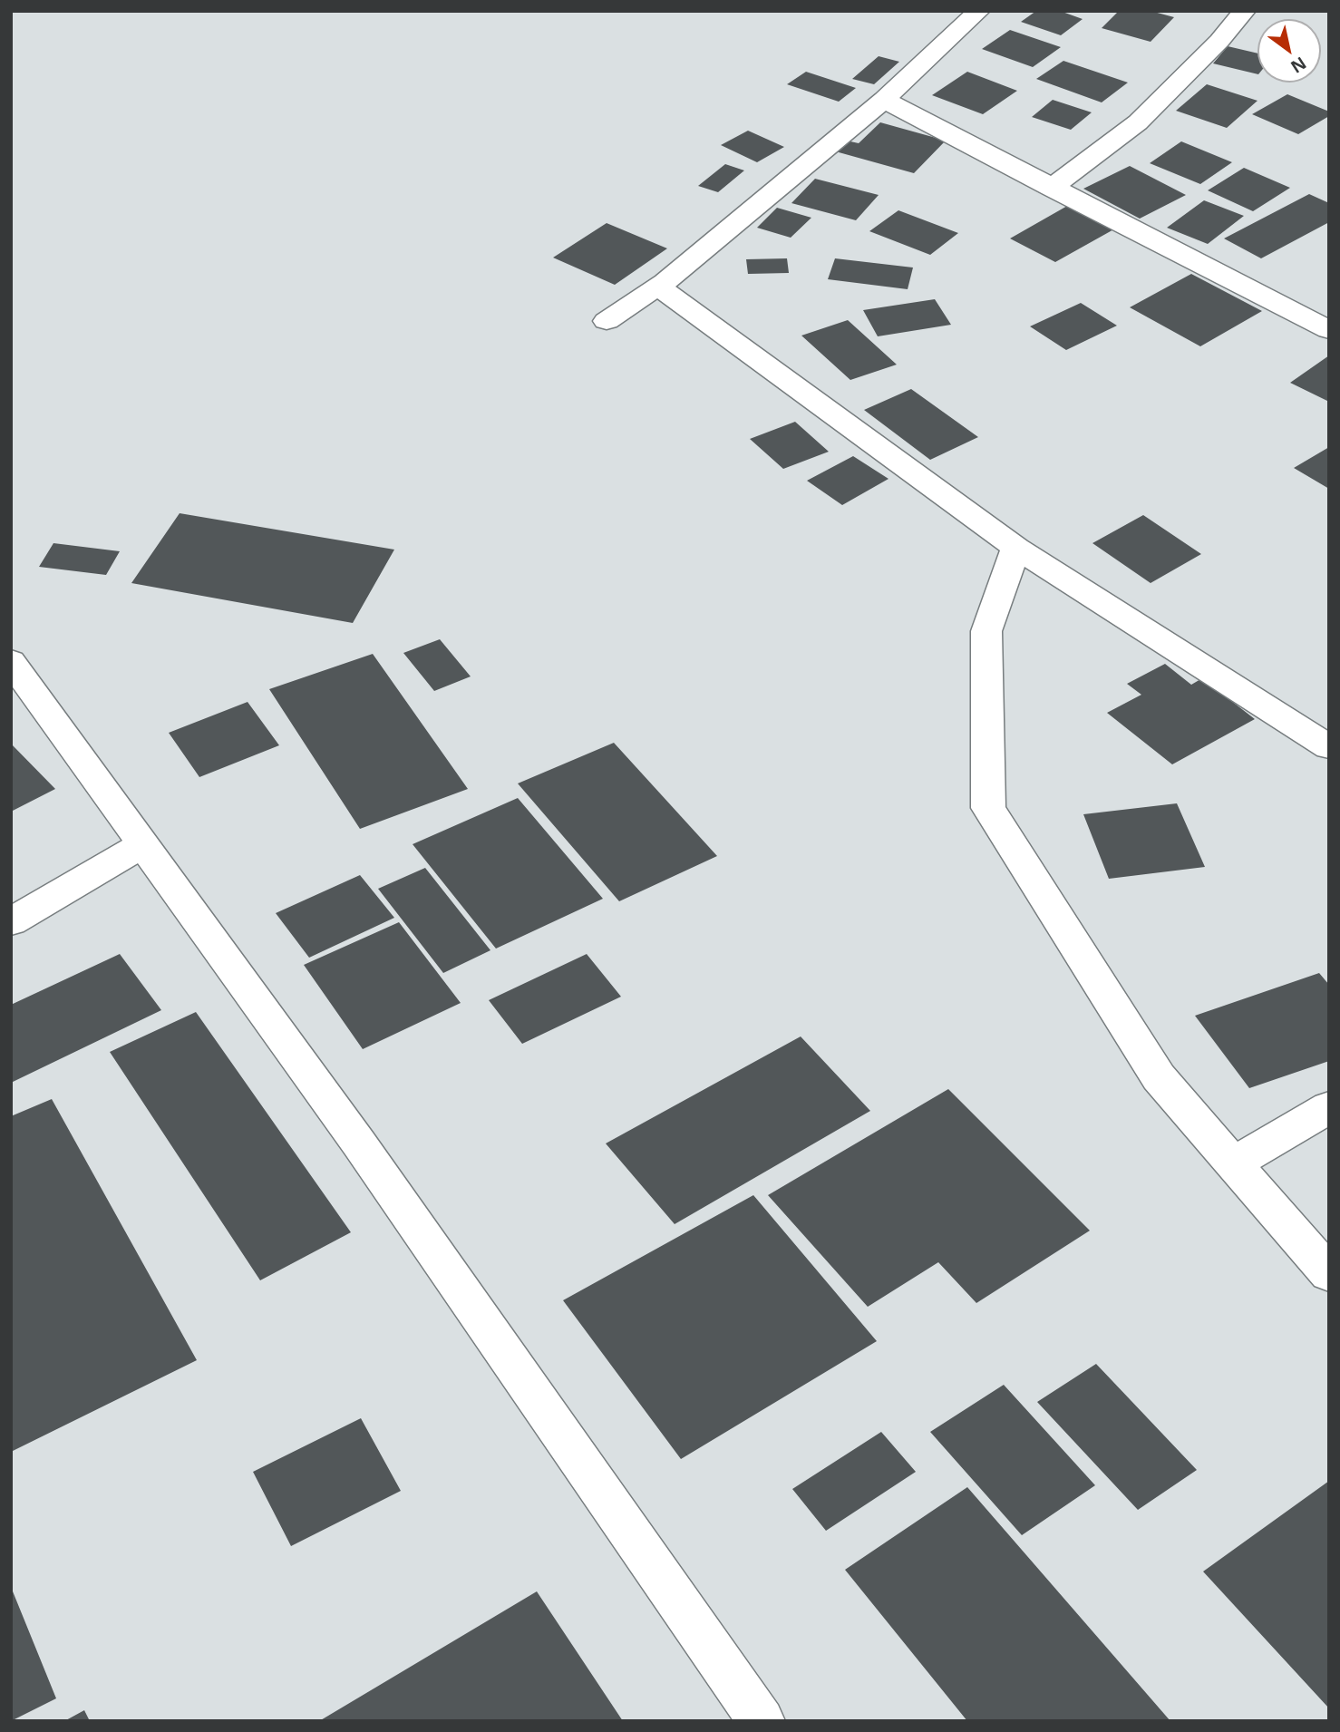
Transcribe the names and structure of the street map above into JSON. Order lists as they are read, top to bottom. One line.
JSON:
{"north":"bottom right"}
